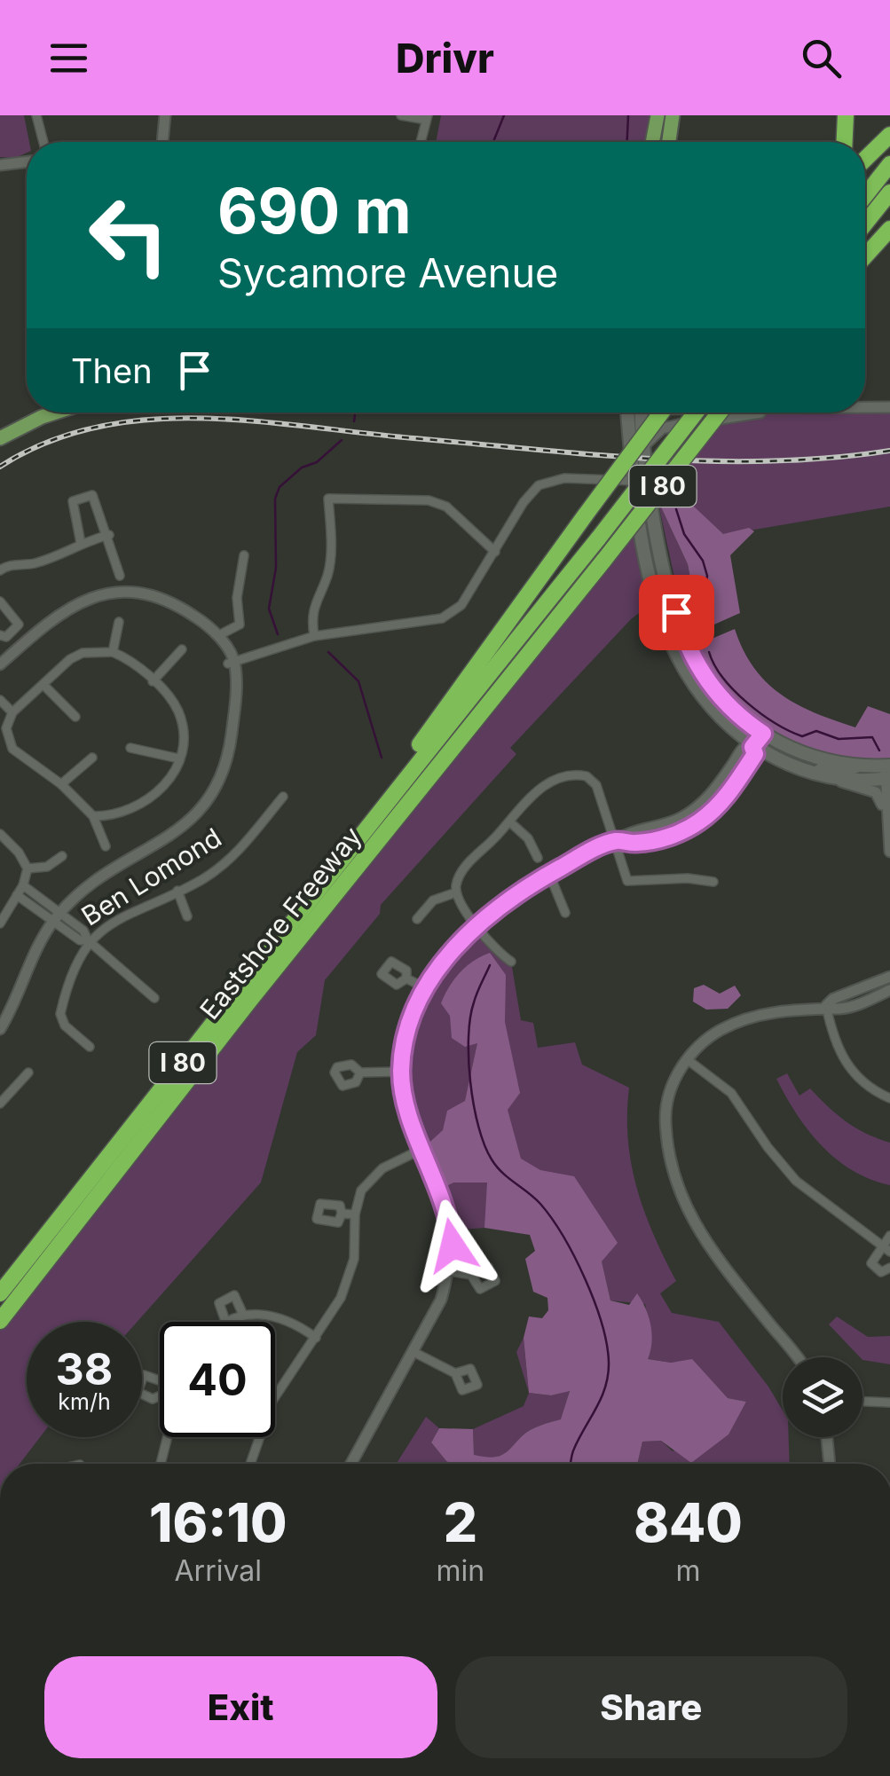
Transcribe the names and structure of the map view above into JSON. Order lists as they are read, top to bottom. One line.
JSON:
{"streets":{"highway":["I 80","Eastshore Freeway"],"street":["Ben Lomond"]},"page":{"header":"Drivr","turn":["690 m","Sycamore Avenue"],"then":"Then","speed":"38 km/h","limit":"40","eta":["16:10","Arrival","2","min","840","m"],"buttons":["Exit","Share"]}}
